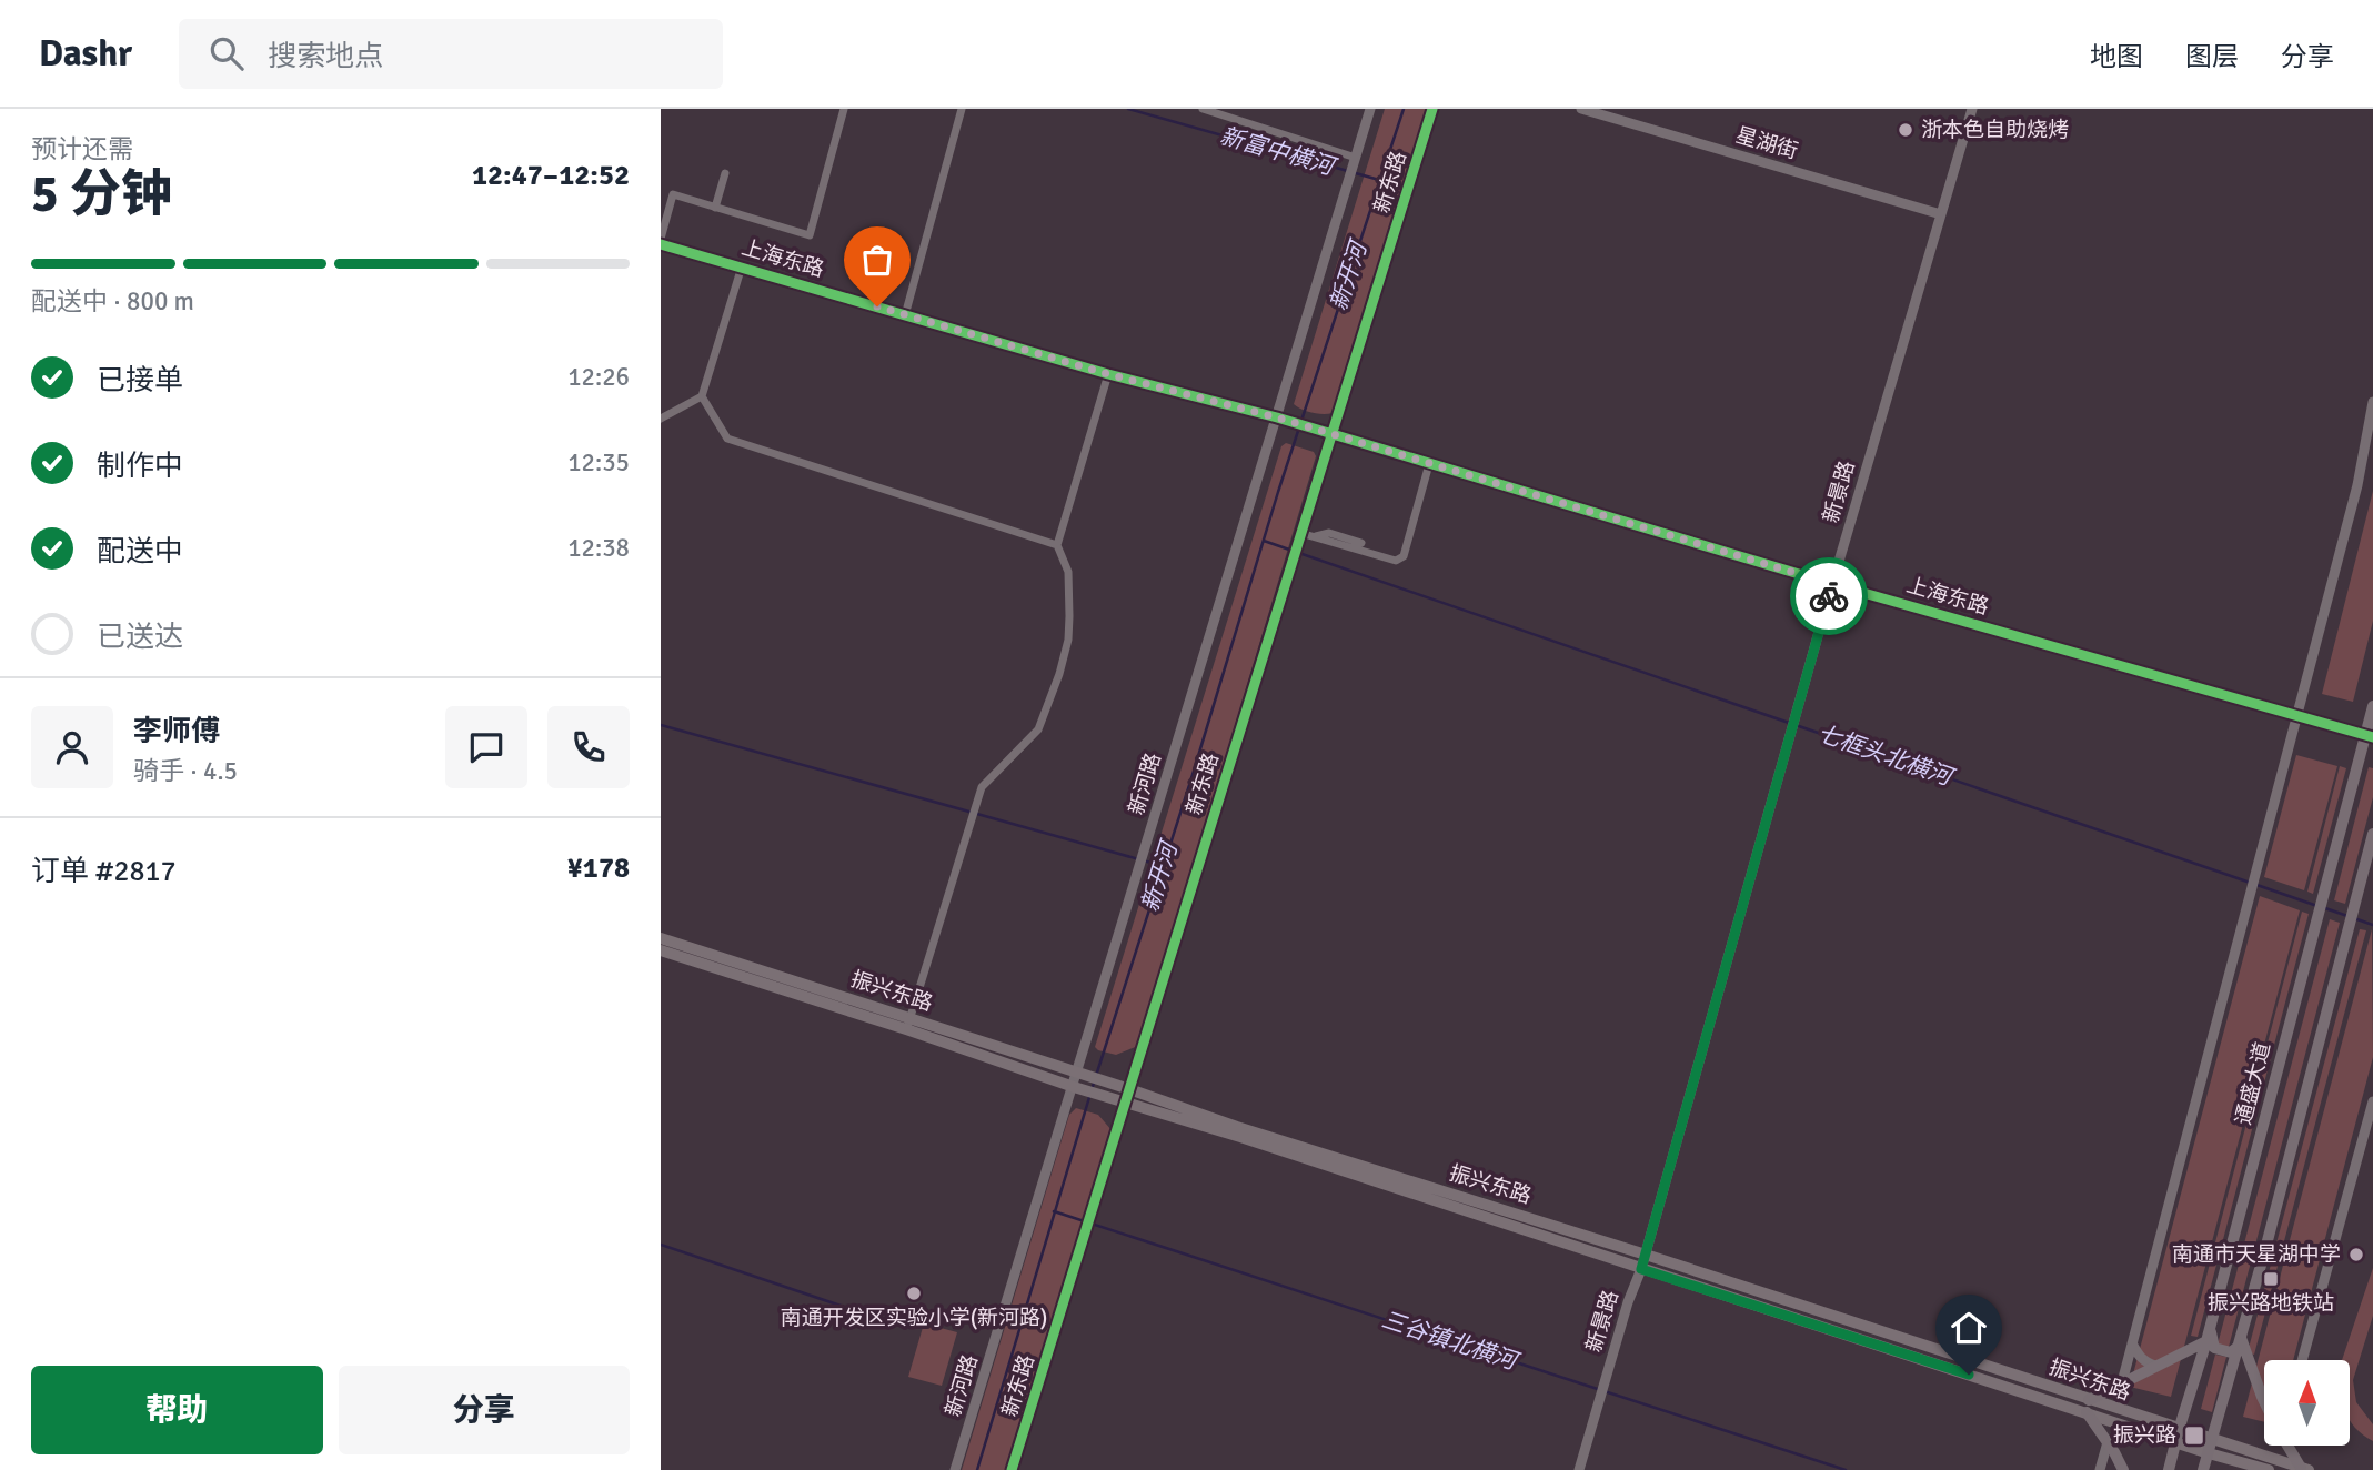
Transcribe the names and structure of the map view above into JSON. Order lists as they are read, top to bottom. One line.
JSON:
{"streets":{"main road":["振兴东路","通盛大道"],"street":["星湖街","新东路","上海东路","新景路","新河路"]},"crossings":[["星湖街","新景路"],["新东路","上海东路"],["新东路","振兴东路"],["上海东路","新景路"],["上海东路","新河路"],["上海东路","通盛大道"],["新景路","振兴东路"],["新河路","振兴东路"],["振兴东路","通盛大道"]],"water":["新富中横河","新开河","七框头北横河","三谷镇北横河"],"places":{"other":["浙本色自助烧烤","南通市天星湖中学","南通开发区实验小学(新河路)"],"transit":["振兴路地铁站","振兴路"]},"north":"top","page":{"header":"Dashr","search":"搜索地点","nav":["地图","图层","分享"],"heading":["5 分钟","预计还需","12:47–12:52"],"panel":["李师傅","骑手 · 4.5","订单 #2817","¥178"],"bar":"配送中 · 800 m","list":[["已接单","12:26"],["制作中","12:35"],["配送中","12:38"],"已送达"],"buttons":["帮助","分享"]}}
